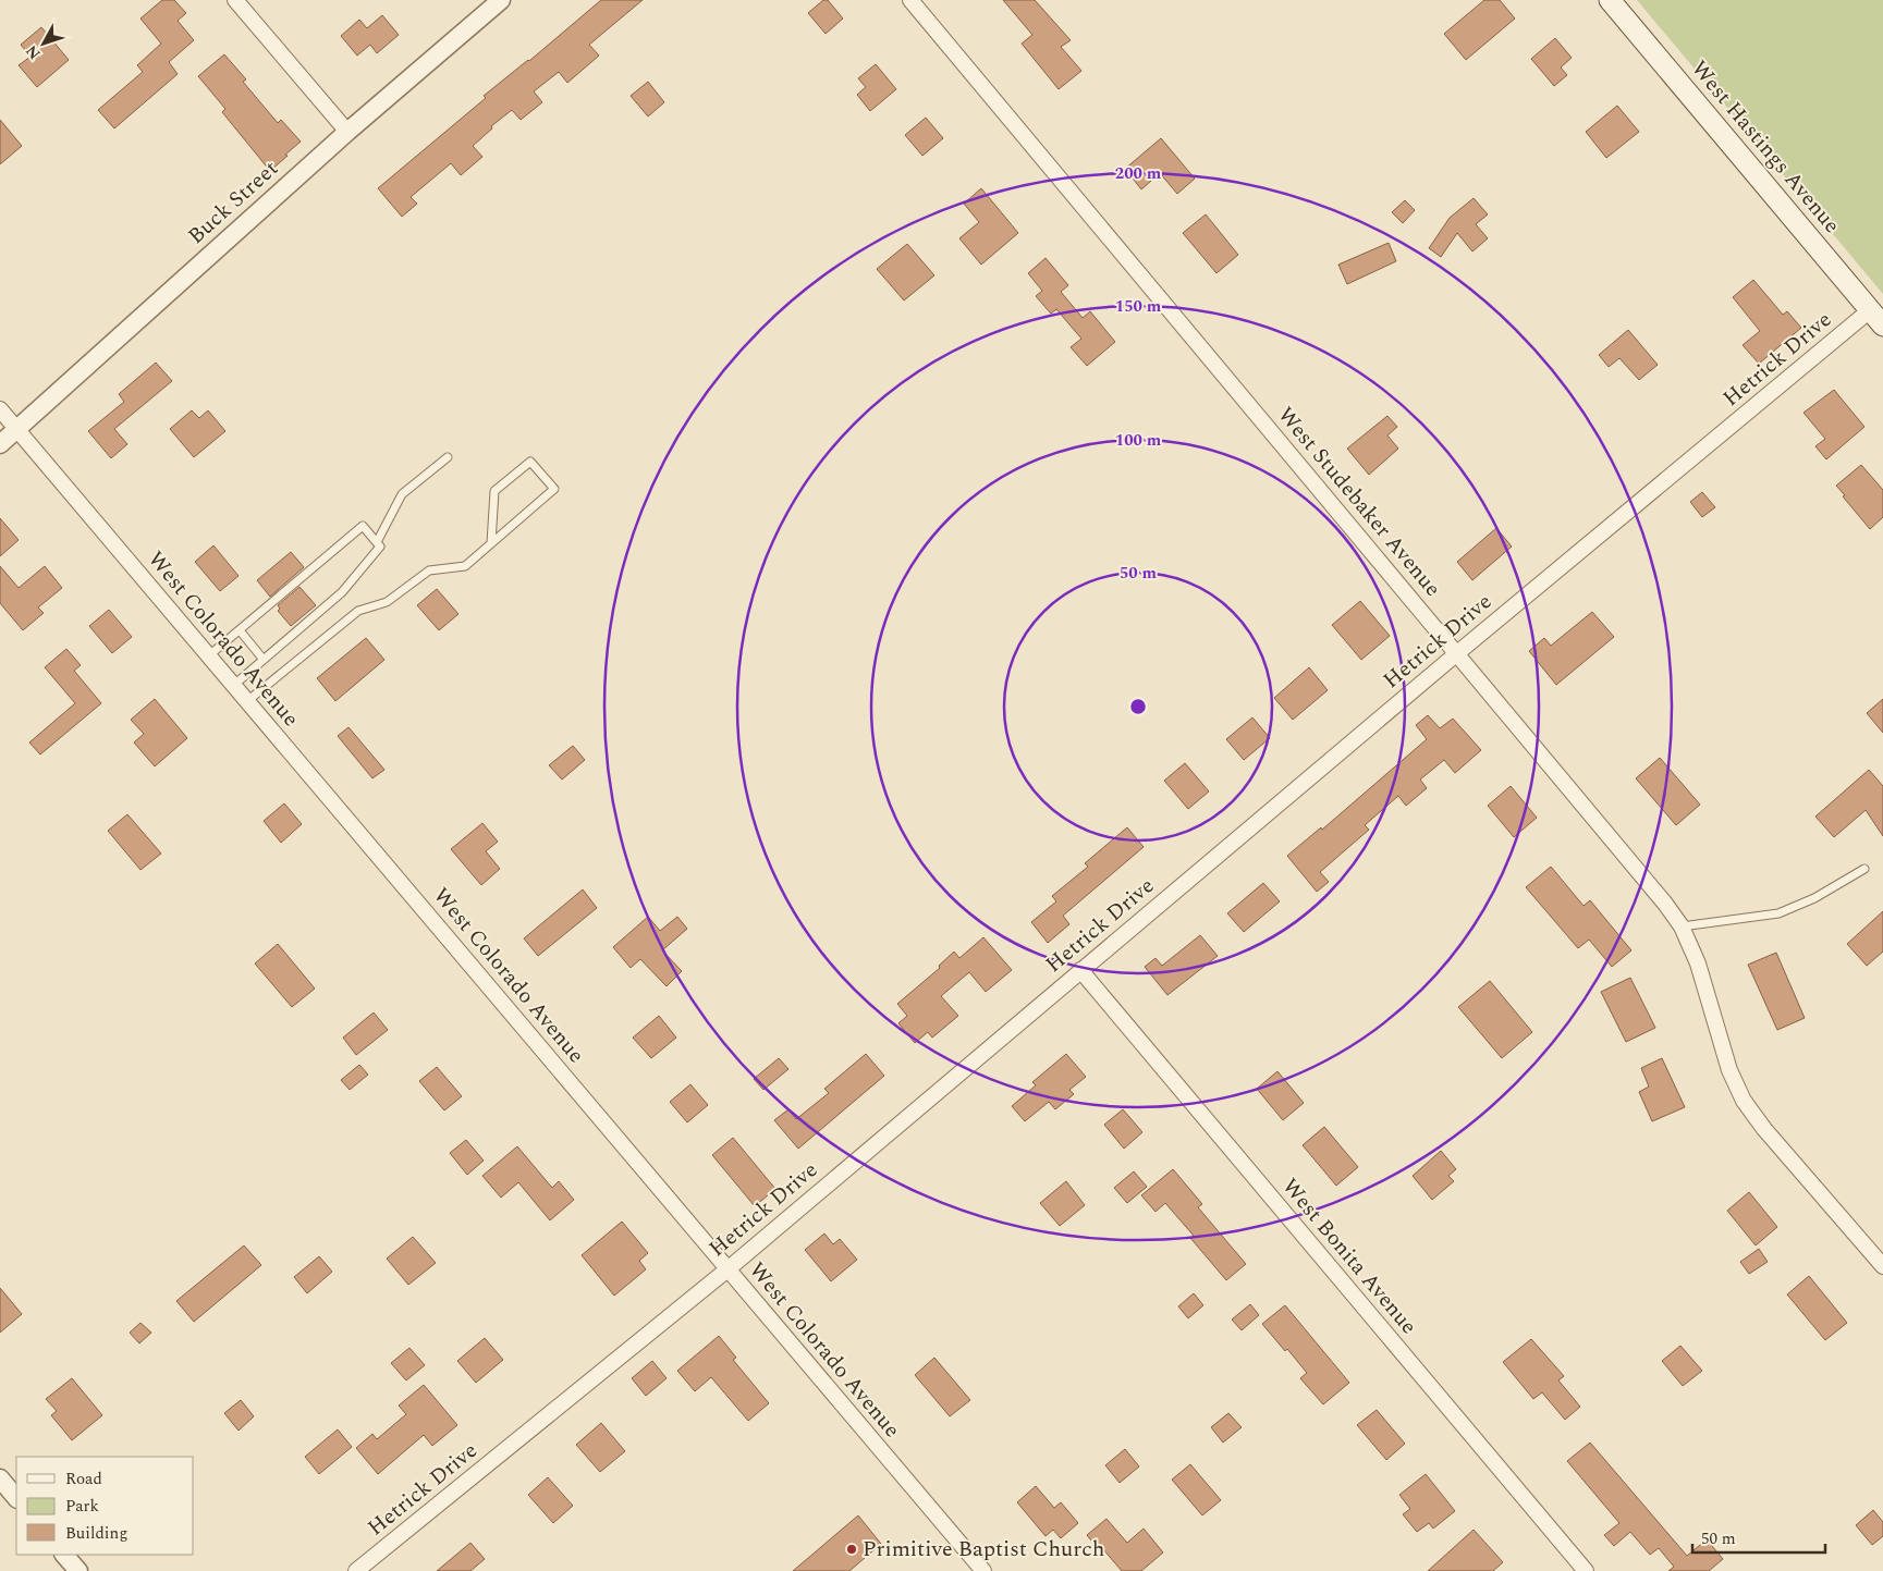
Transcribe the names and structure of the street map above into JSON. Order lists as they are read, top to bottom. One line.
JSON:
{"streets":{"main road":["West Hastings Avenue"],"street":["Buck Street","Hetrick Drive","West Studebaker Avenue","West Colorado Avenue","West Bonita Avenue"]},"crossings":[["West Hastings Avenue","Hetrick Drive"],["Buck Street","West Colorado Avenue"],["Hetrick Drive","West Studebaker Avenue"],["Hetrick Drive","West Colorado Avenue"],["Hetrick Drive","West Bonita Avenue"]],"places":["Primitive Baptist Church"],"legend":["Road","Park","Building"],"scale_bar":"50 m","north":"bottom left","rings":["200 m","150 m","100 m","50 m"]}
